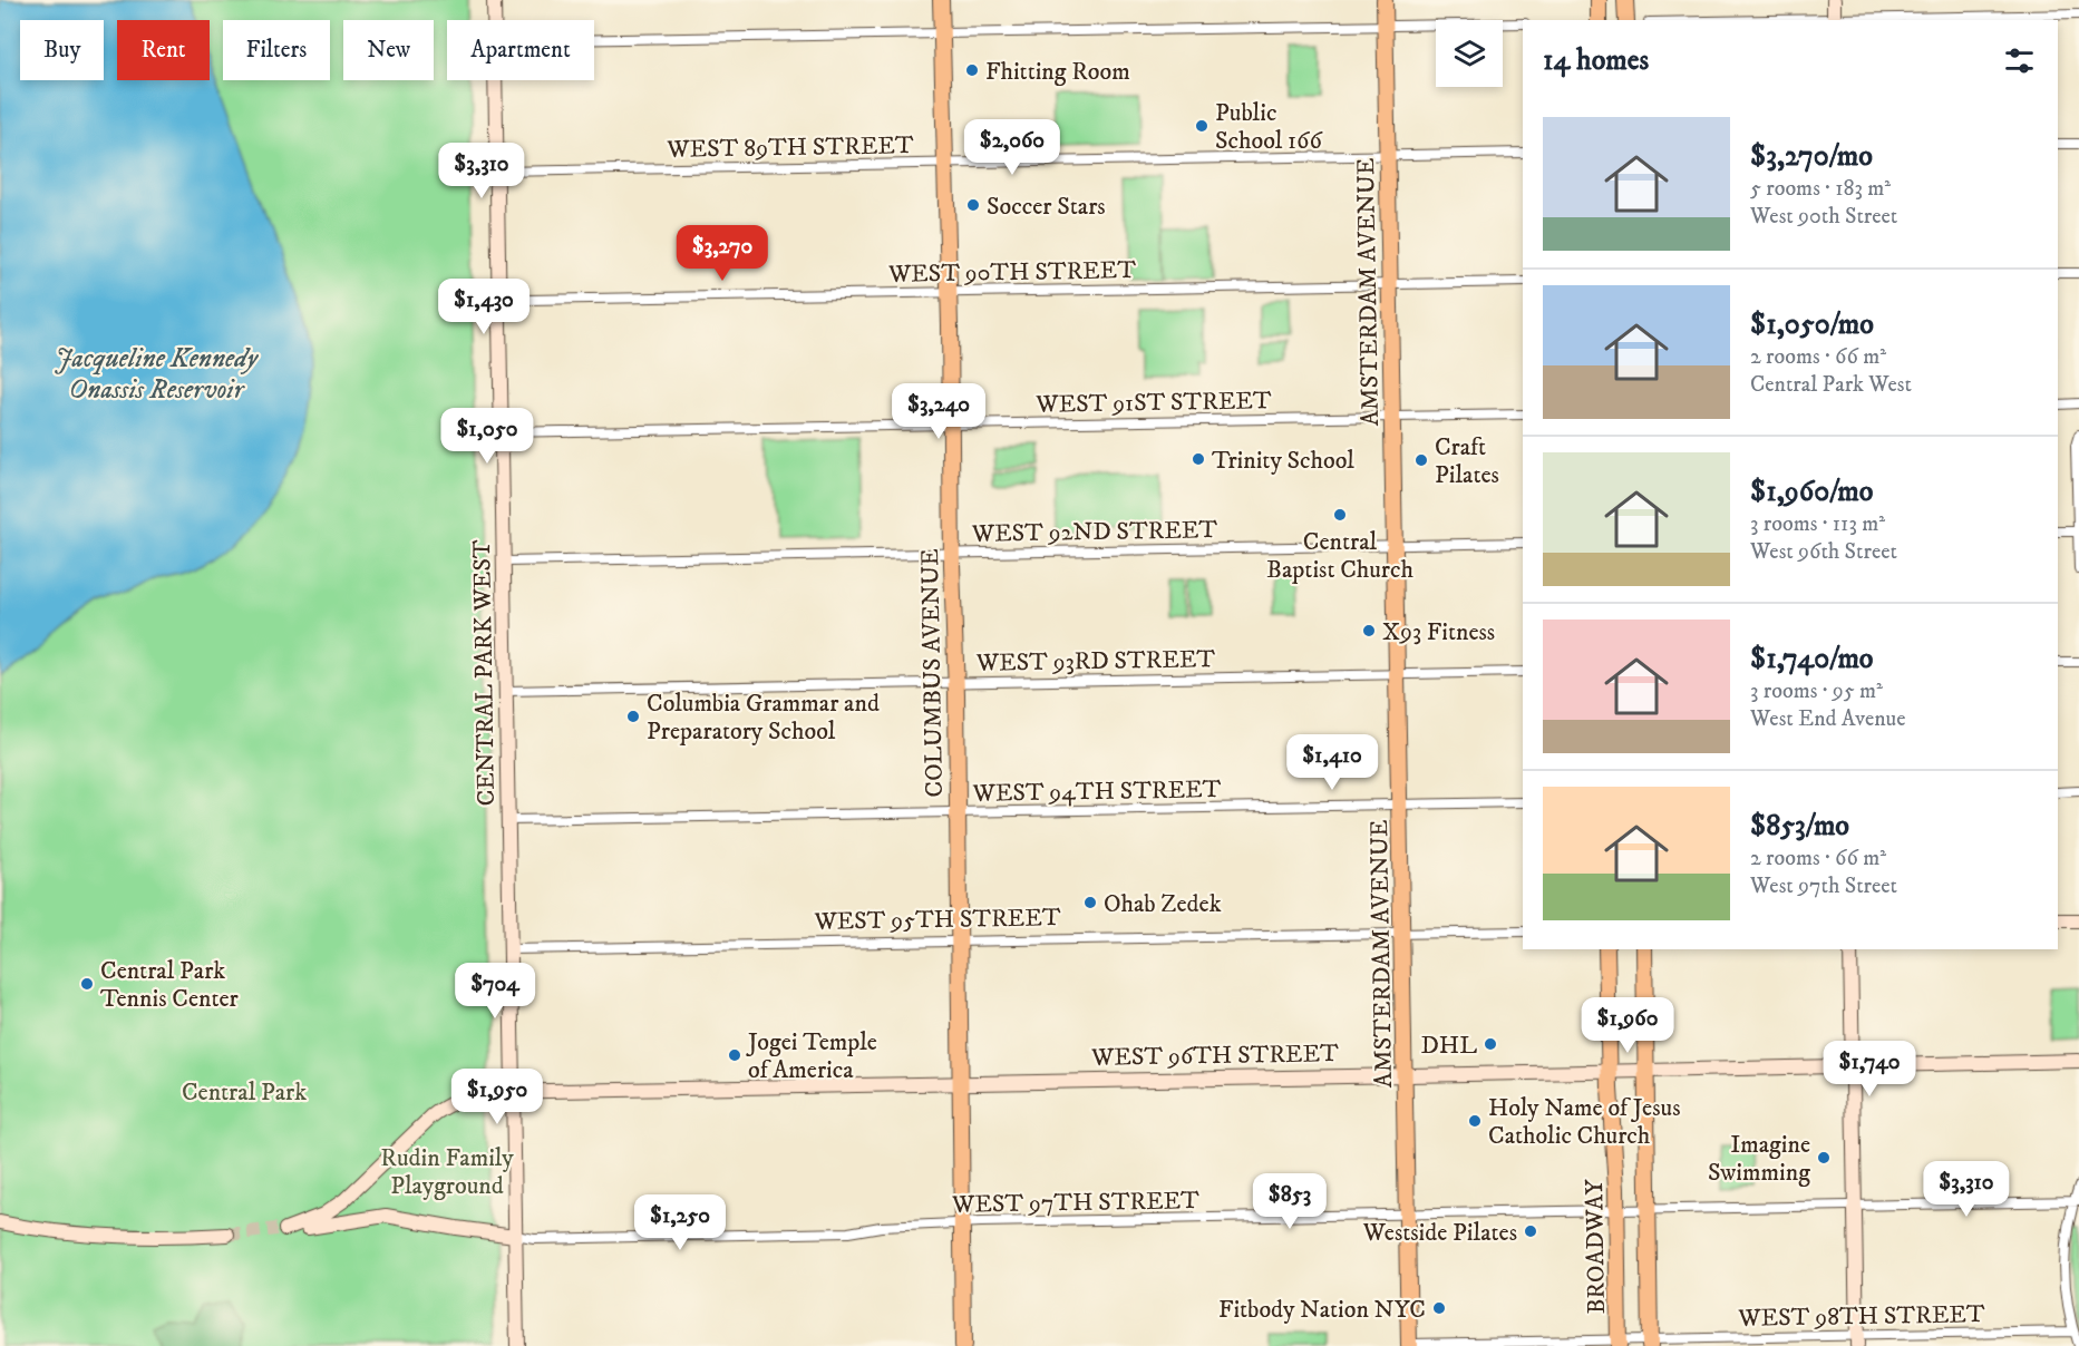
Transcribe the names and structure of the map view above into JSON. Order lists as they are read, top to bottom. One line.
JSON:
{"streets":{"main road":["AMSTERDAM AVENUE","CENTRAL PARK WEST","COLUMBUS AVENUE","WEST 96TH STREET","BROADWAY"],"street":["WEST 89TH STREET","WEST 90TH STREET","WEST 91ST STREET","WEST 92ND STREET","WEST 93RD STREET","WEST 94TH STREET","WEST 95TH STREET","WEST 97TH STREET","WEST 98TH STREET"]},"crossings":[["WEST 89TH STREET","AMSTERDAM AVENUE"],["WEST 89TH STREET","CENTRAL PARK WEST"],["WEST 89TH STREET","COLUMBUS AVENUE"],["WEST 90TH STREET","AMSTERDAM AVENUE"],["WEST 90TH STREET","CENTRAL PARK WEST"],["WEST 90TH STREET","COLUMBUS AVENUE"],["AMSTERDAM AVENUE","WEST 91ST STREET"],["AMSTERDAM AVENUE","WEST 92ND STREET"],["AMSTERDAM AVENUE","WEST 93RD STREET"],["AMSTERDAM AVENUE","WEST 94TH STREET"],["AMSTERDAM AVENUE","WEST 95TH STREET"],["AMSTERDAM AVENUE","WEST 96TH STREET"],["AMSTERDAM AVENUE","WEST 97TH STREET"],["AMSTERDAM AVENUE","WEST 98TH STREET"],["WEST 91ST STREET","CENTRAL PARK WEST"],["WEST 91ST STREET","COLUMBUS AVENUE"],["WEST 92ND STREET","CENTRAL PARK WEST"],["WEST 92ND STREET","COLUMBUS AVENUE"],["WEST 93RD STREET","CENTRAL PARK WEST"],["WEST 93RD STREET","COLUMBUS AVENUE"],["CENTRAL PARK WEST","WEST 94TH STREET"],["CENTRAL PARK WEST","WEST 95TH STREET"],["CENTRAL PARK WEST","WEST 96TH STREET"],["CENTRAL PARK WEST","WEST 97TH STREET"],["COLUMBUS AVENUE","WEST 94TH STREET"],["COLUMBUS AVENUE","WEST 95TH STREET"],["COLUMBUS AVENUE","WEST 96TH STREET"],["COLUMBUS AVENUE","WEST 97TH STREET"],["WEST 96TH STREET","WEST 97TH STREET"],["WEST 96TH STREET","BROADWAY"],["WEST 97TH STREET","BROADWAY"],["BROADWAY","WEST 98TH STREET"]],"water":["Jacqueline Kennedy Onassis Reservoir"],"parks":["Central Park","Rudin Family Playground"],"places":["Fhitting Room","Public School 166","Soccer Stars","Trinity School","Craft Pilates","Central Baptist Church","X93 Fitness","Columbia Grammar and Preparatory School","Ohab Zedek","Central Park Tennis Center","DHL","Jogei Temple of America","Holy Name of Jesus Catholic Church","Imagine Swimming","Westside Pilates","Fitbody Nation NYC"],"page":{"chip":["Buy","Rent","Filters","New","Apartment"],"heading":"14 homes","list":[{"name":"$3,270/mo","note":"5 rooms · 183 m² · West 90th Street"},{"name":"$1,050/mo","note":"2 rooms · 66 m² · Central Park West"},{"name":"$1,960/mo","note":"3 rooms · 113 m² · West 96th Street"},{"name":"$1,740/mo","note":"3 rooms · 95 m² · West End Avenue"},{"name":"$853/mo","note":"2 rooms · 66 m² · West 97th Street"}],"price":["$2,060","$3,310","$3,270","$1,430","$3,240","$1,050","$1,410","$704","$1,960","$1,740","$1,950","$3,310","$853","$1,250"]}}
